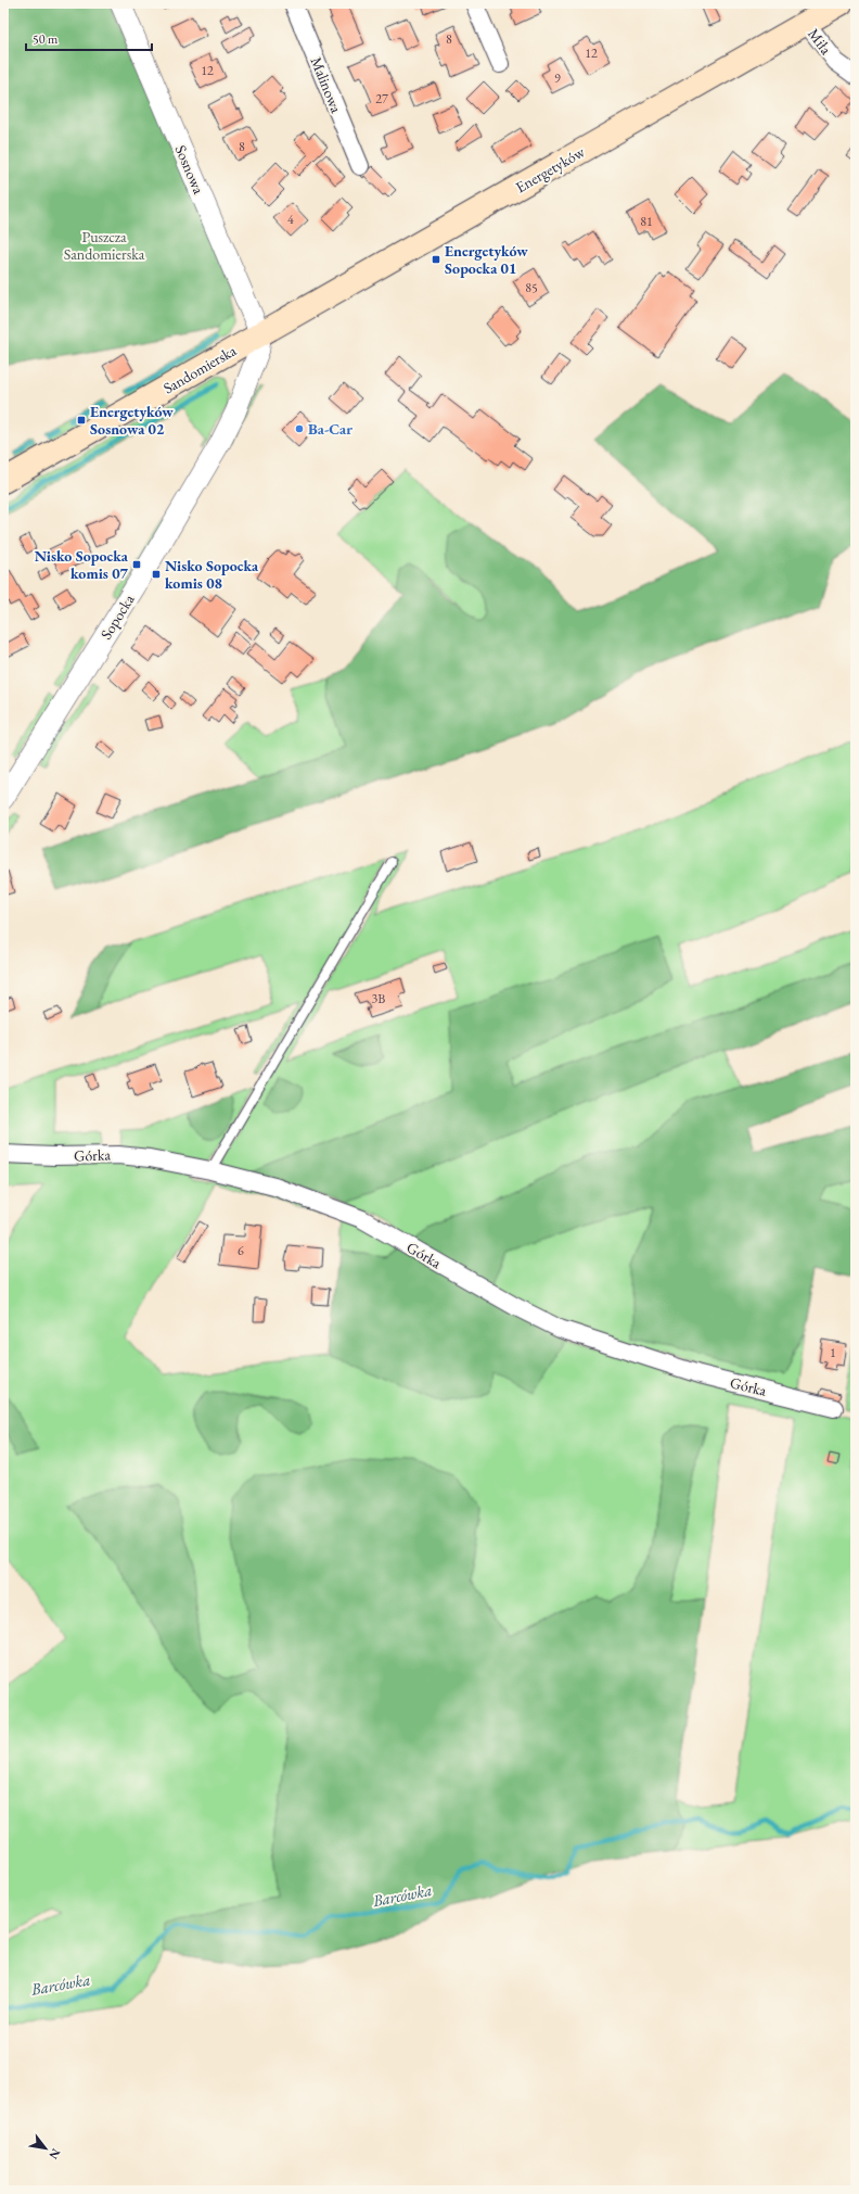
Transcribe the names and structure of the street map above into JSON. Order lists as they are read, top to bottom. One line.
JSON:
{"streets":{"main road":["Energetyków","Sandomierska"],"street":["Miła","Malinowa","Sosnowa","Sopocka","Górka"]},"crossings":[["Miła","Energetyków"],["Sosnowa","Energetyków"],["Sosnowa","Sandomierska"],["Sosnowa","Sopocka"],["Energetyków","Sandomierska"],["Energetyków","Sopocka"],["Sandomierska","Sopocka"]],"water":["Barcówka"],"parks":["Puszcza Sandomierska"],"places":{"transit":["Energetyków Sopocka 01","Energetyków Sosnowa 02","Nisko Sopocka komis 07","Nisko Sopocka komis 08"],"other":["Ba-Car"]},"house_numbers":["8","12","12","9","27","8","4","81","85","3B","6","1"],"scale_bar":"50 m","north":"bottom right"}
